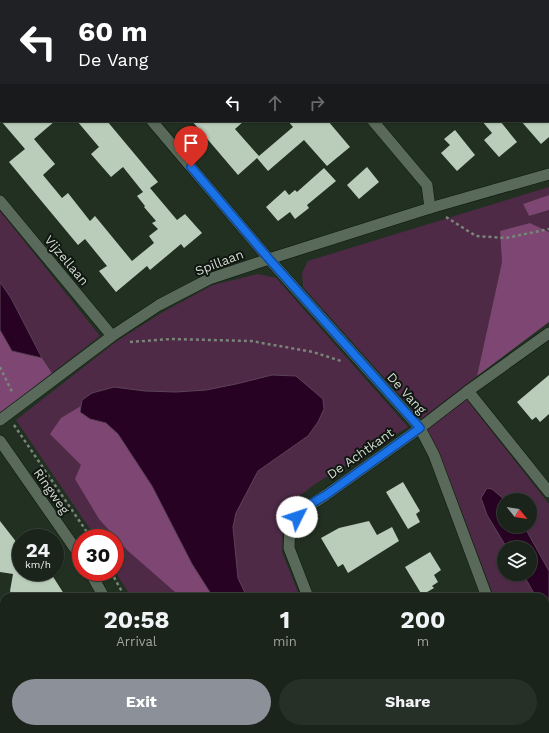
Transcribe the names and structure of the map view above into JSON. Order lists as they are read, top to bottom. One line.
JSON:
{"streets":{"street":["Vijzellaan","Spillaan","De Vang","De Achtkant","Ringweg"]},"crossings":[["Vijzellaan","Spillaan"],["Spillaan","De Vang"],["De Vang","De Achtkant"]],"north":"bottom right","page":{"turn":["60 m","De Vang"],"speed":"24 km/h","limit":"30","eta":["20:58","Arrival","1","min","200","m"],"buttons":["Exit","Share"]}}
